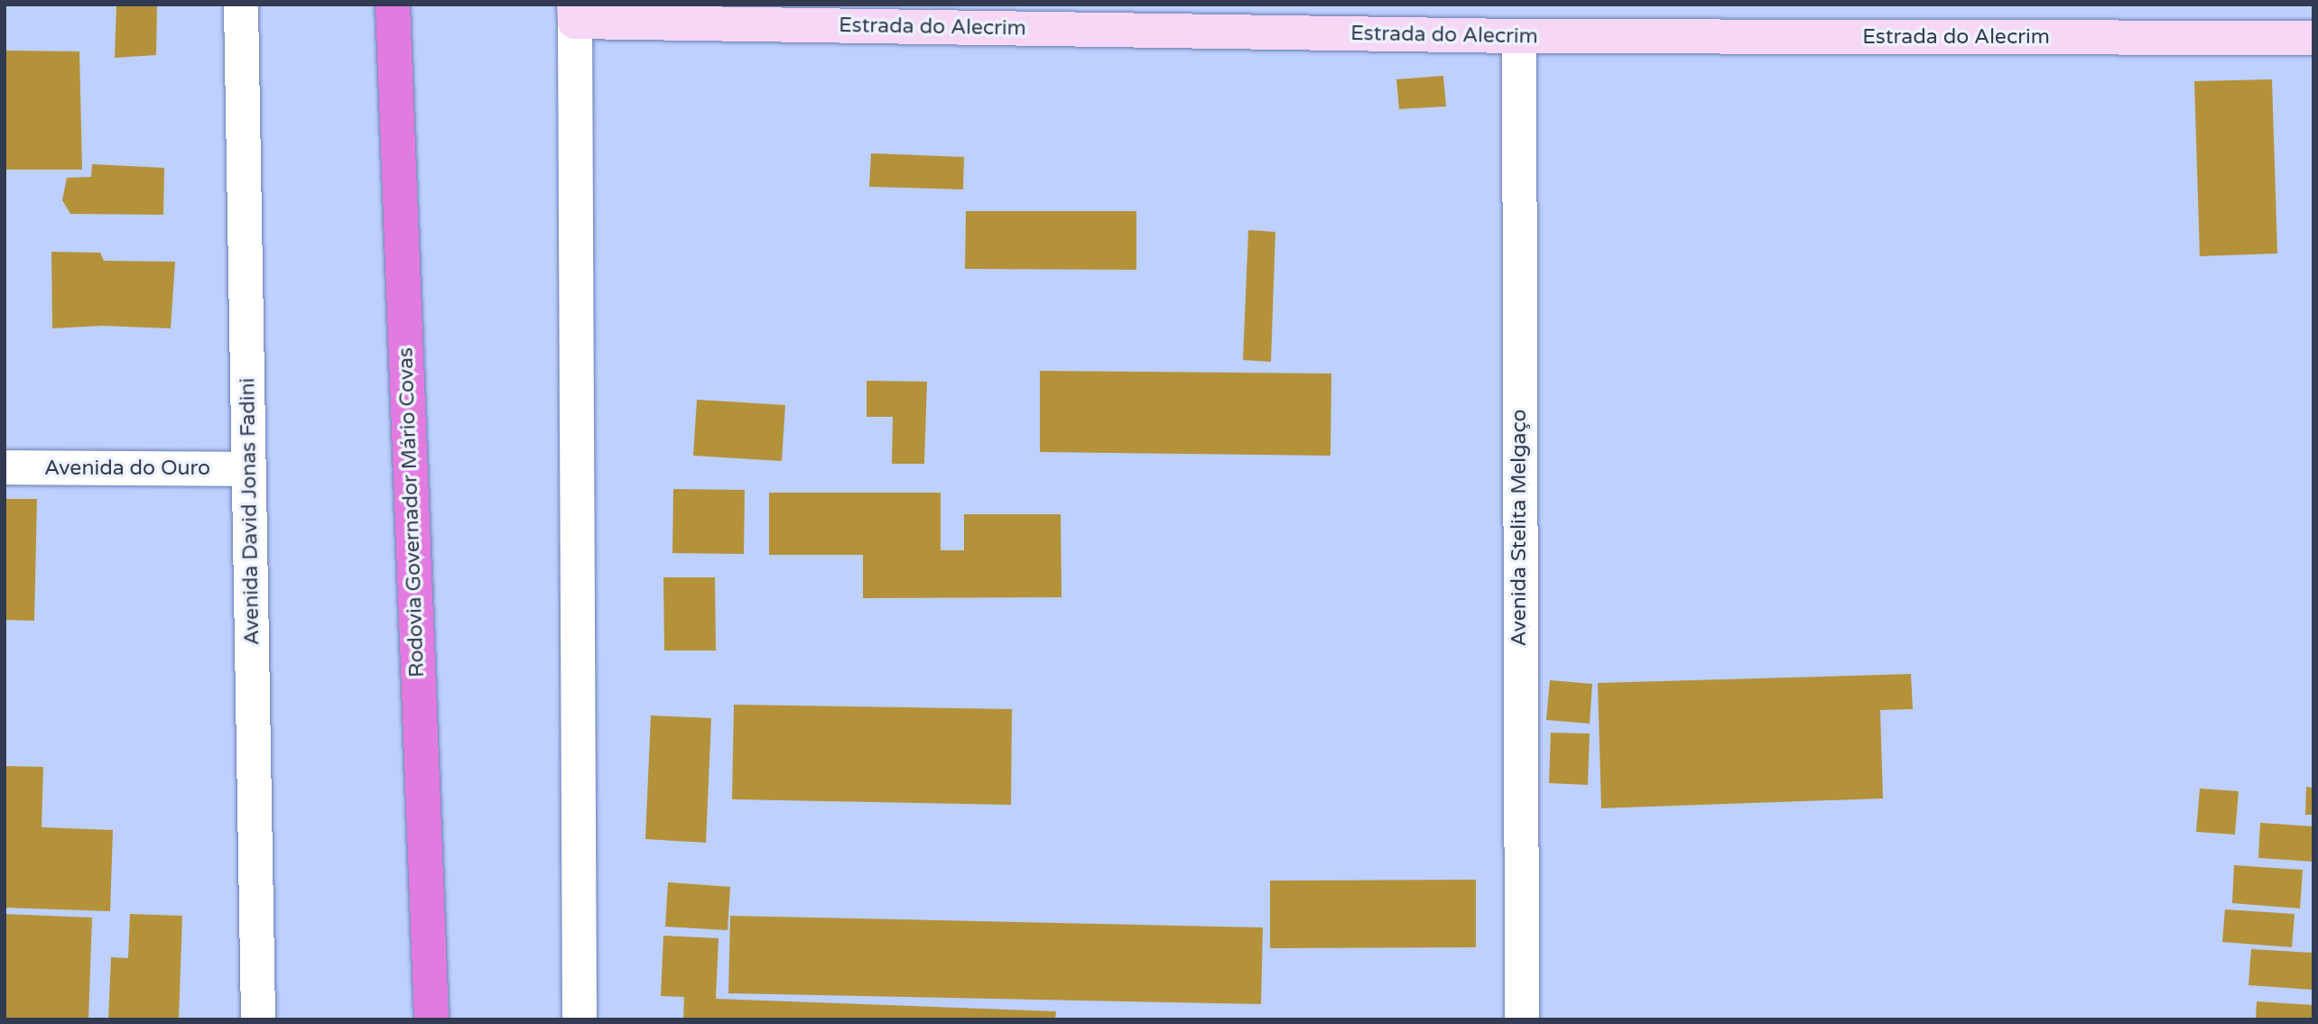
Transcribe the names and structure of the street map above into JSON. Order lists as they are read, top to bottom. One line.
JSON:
{"streets":{"highway":["Rodovia Governador Mário Covas"],"street":["Estrada do Alecrim","Avenida do Ouro","Avenida David Jonas Fadini","Avenida Stelita Melgaço"]},"crossings":[["Estrada do Alecrim","Avenida Stelita Melgaço"],["Avenida do Ouro","Avenida David Jonas Fadini"]]}
